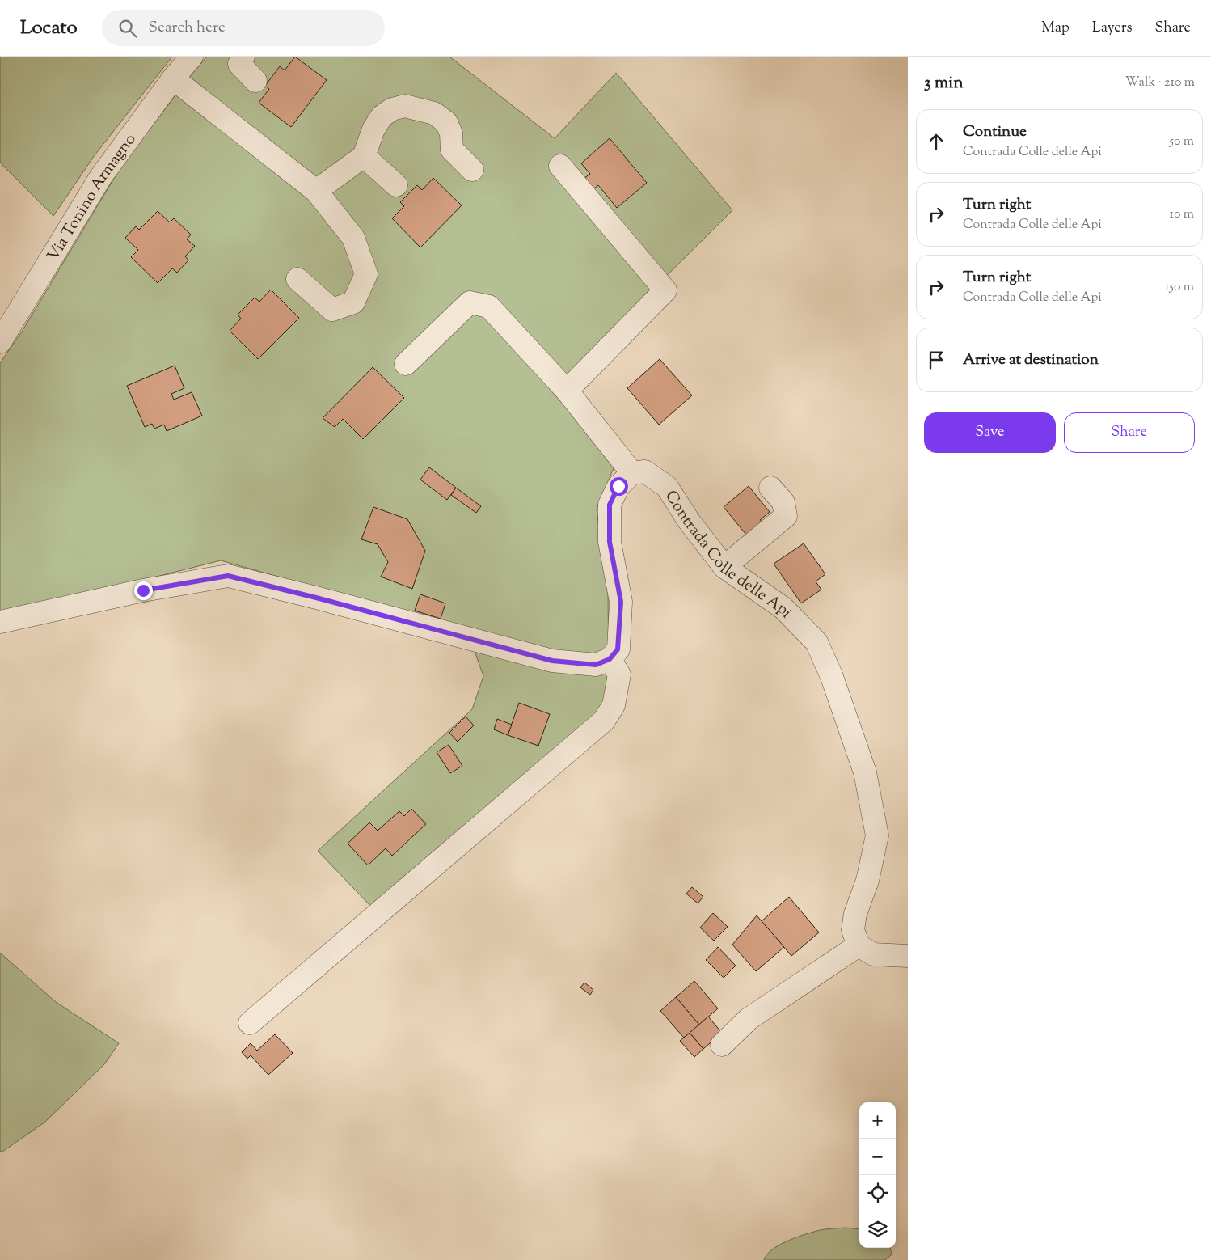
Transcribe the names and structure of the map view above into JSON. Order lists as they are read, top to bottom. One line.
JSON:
{"streets":{"street":["Via Tonino Armagno","Contrada Colle delle Api"]},"page":{"header":"Locato","search":"Search here","nav":["Map","Layers","Share"],"heading":["3 min","Walk · 210 m"],"list":[["Continue","Contrada Colle delle Api","50 m"],["Turn right","Contrada Colle delle Api","10 m"],["Turn right","Contrada Colle delle Api","150 m"],"Arrive at destination"],"buttons":["Save","Share"],"map_buttons":["+","−"]}}
